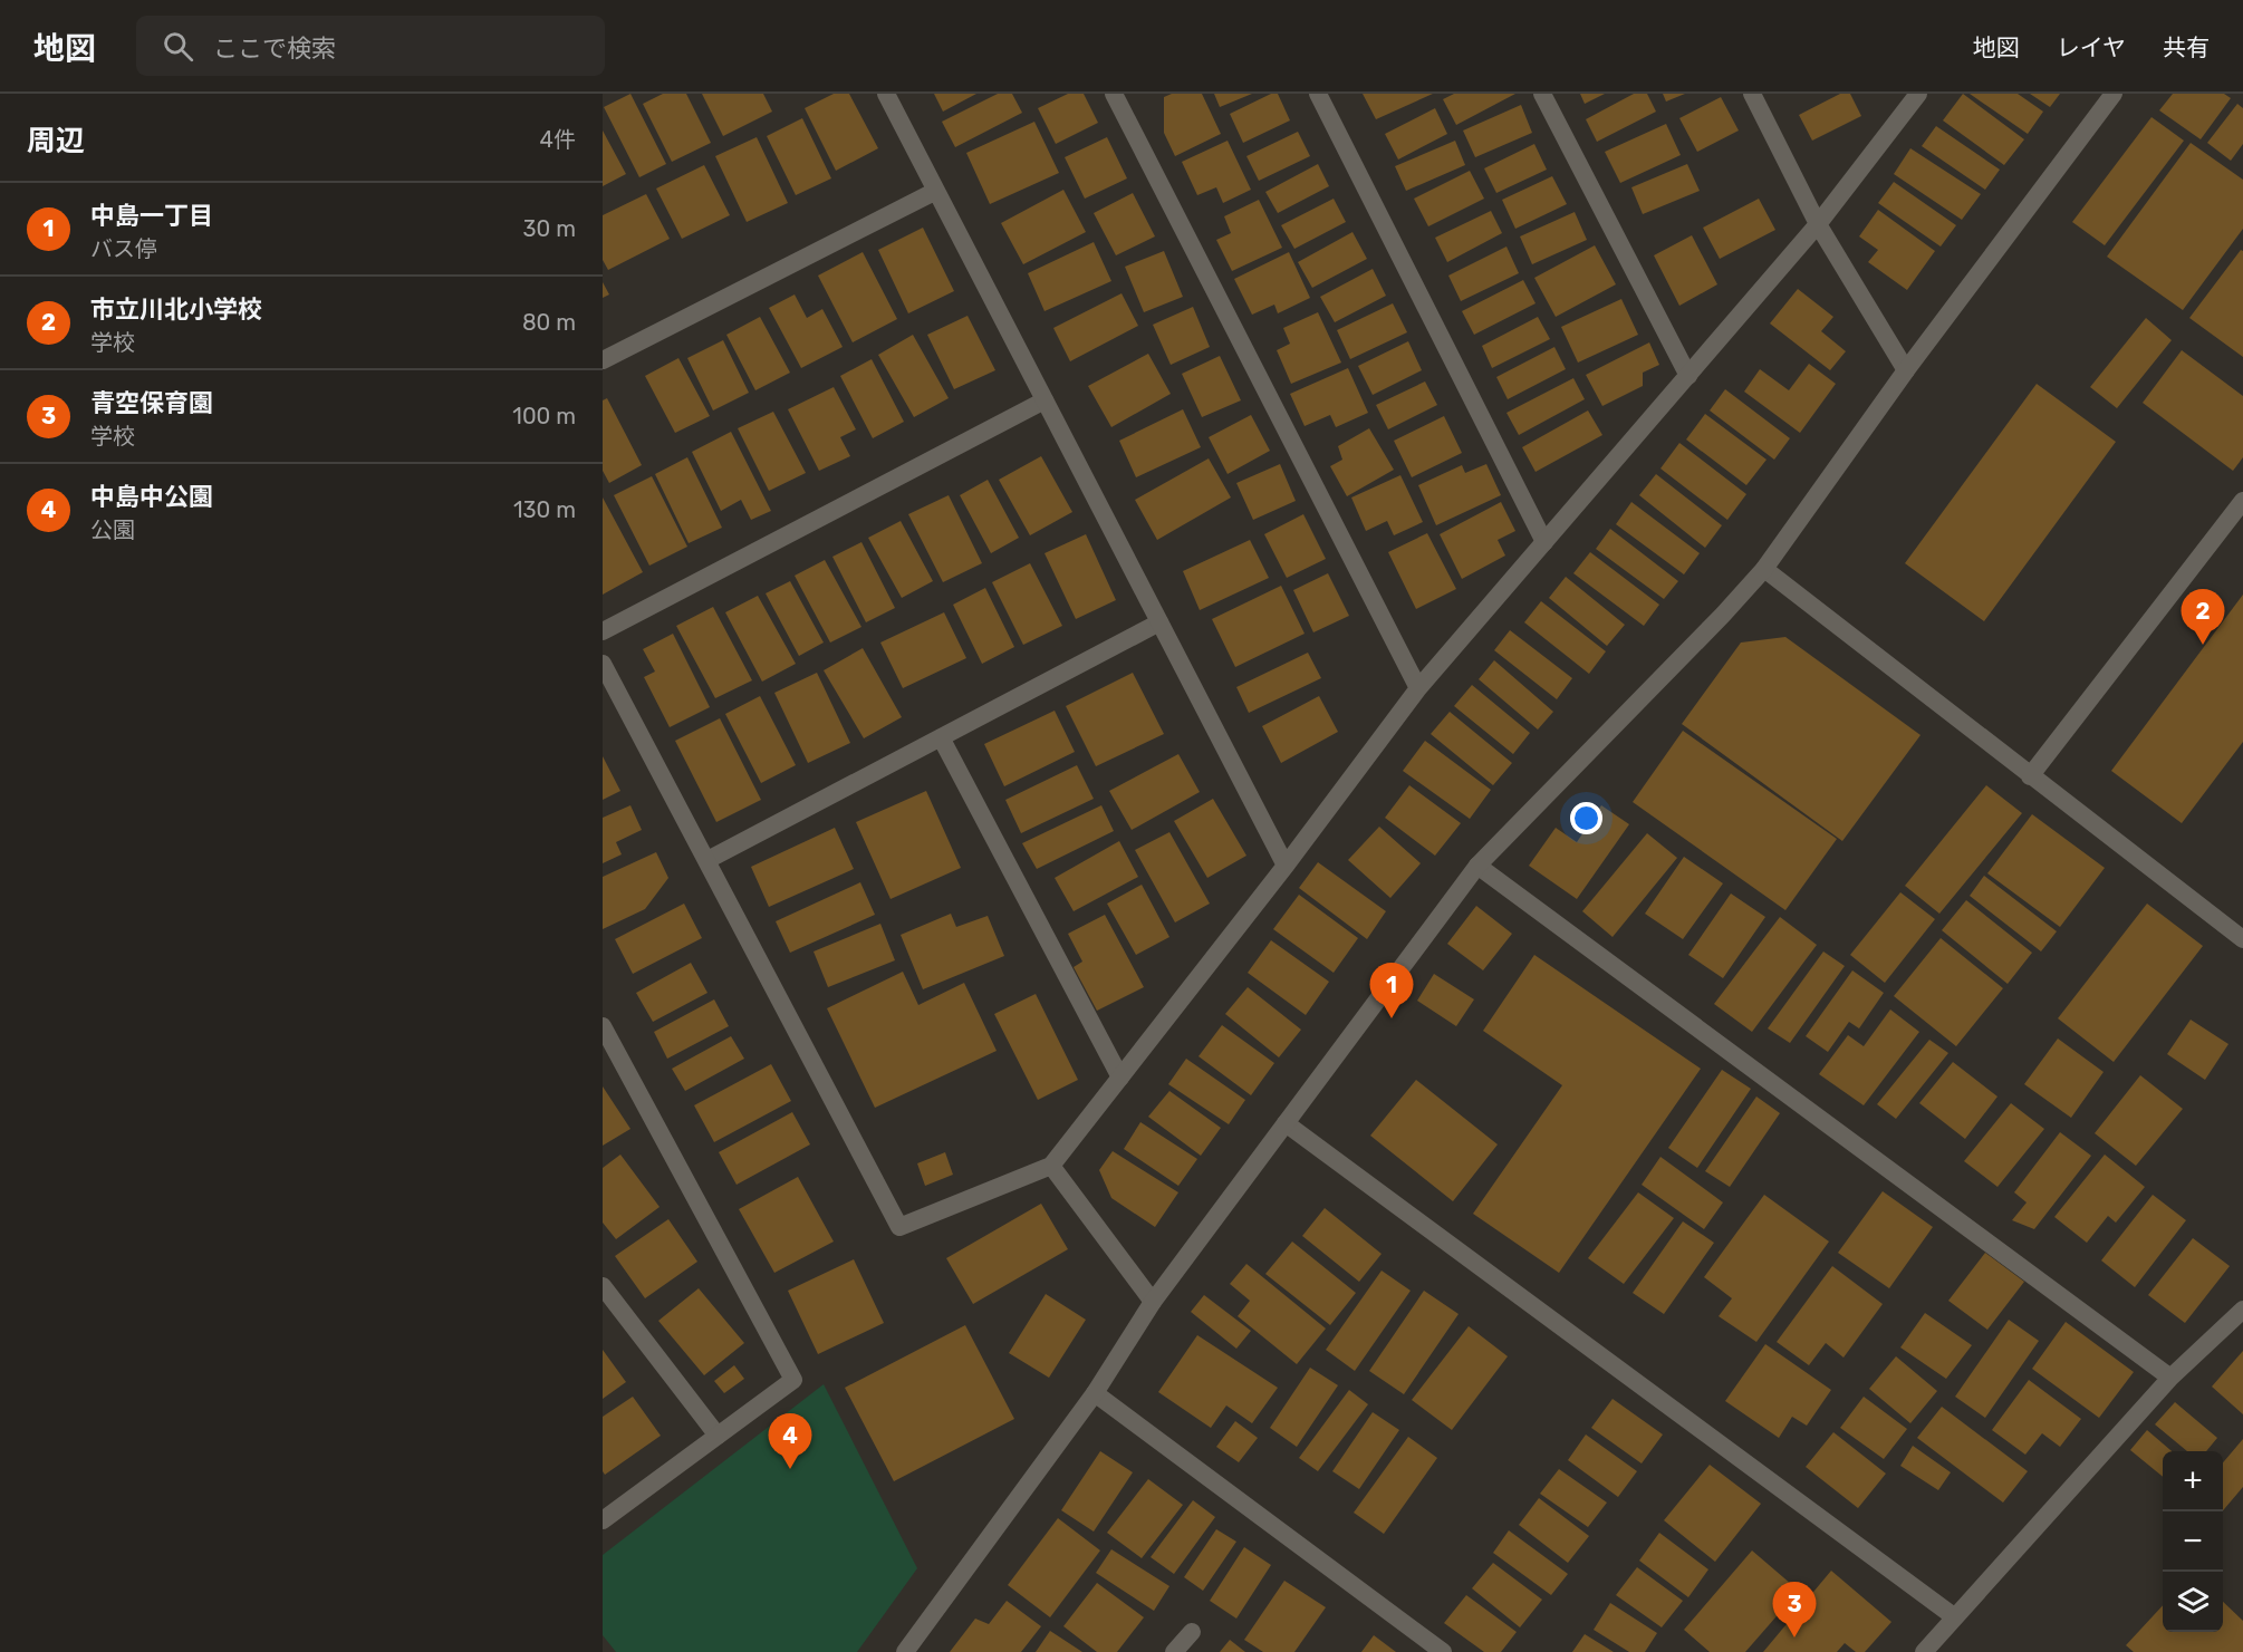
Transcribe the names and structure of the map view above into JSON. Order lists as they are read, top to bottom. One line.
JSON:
{"page":{"header":"地図","search":"ここで検索","nav":["地図","レイヤ","共有"],"heading":["周辺","4件"],"list":[{"mark":"1","name":"中島一丁目","note":"バス停","value":"30 m"},{"mark":"2","name":"市立川北小学校","note":"学校","value":"80 m"},{"mark":"3","name":"青空保育園","note":"学校","value":"100 m"},{"mark":"4","name":"中島中公園","note":"公園","value":"130 m"}],"pins":["2","1","4","3"],"map_buttons":["+","−"]}}
